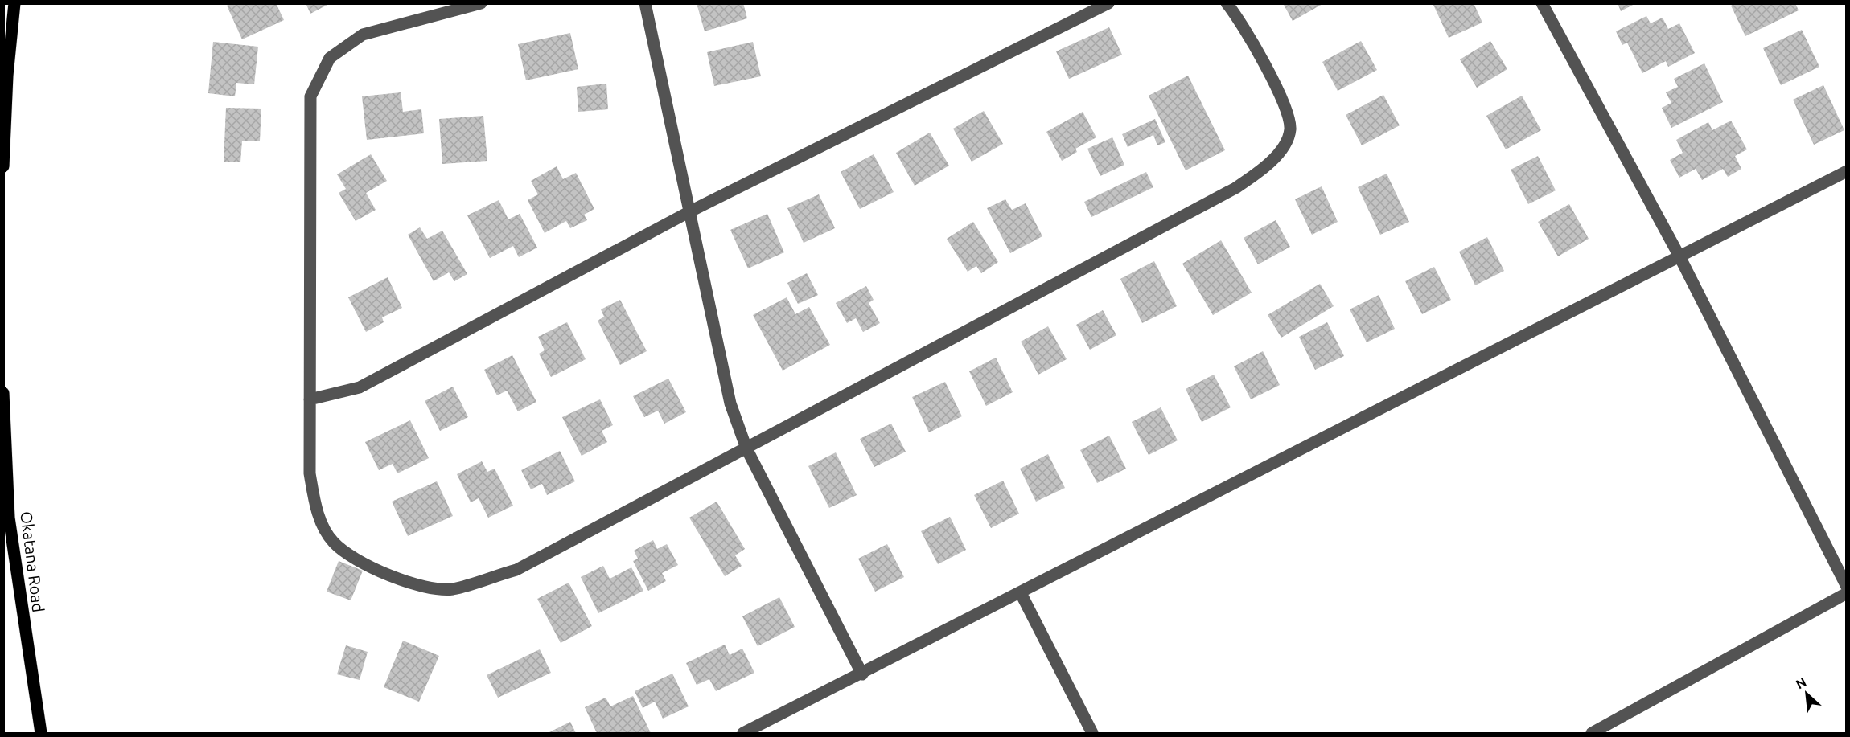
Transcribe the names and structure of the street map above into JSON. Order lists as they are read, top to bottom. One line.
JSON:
{"streets":{"main road":["Okatana Road"]},"north":"top left"}
